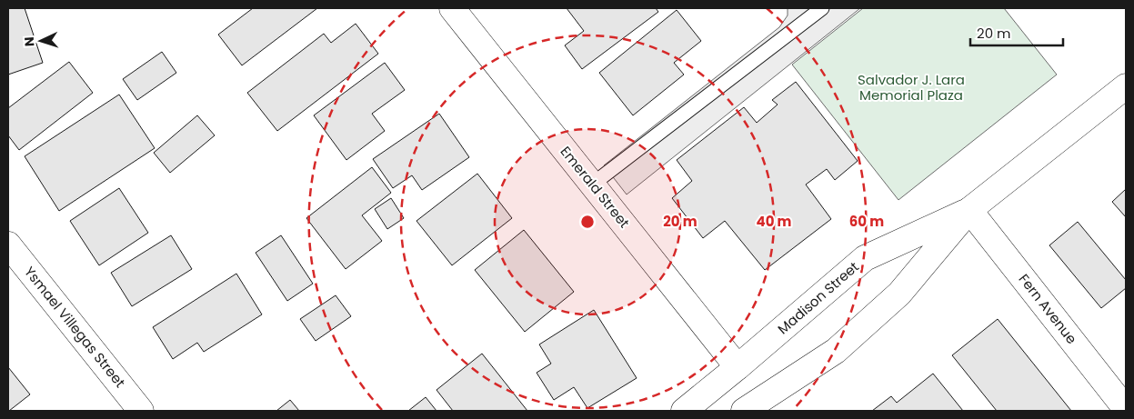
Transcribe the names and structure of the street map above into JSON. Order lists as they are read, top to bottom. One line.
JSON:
{"streets":{"street":["Emerald Street","Madison Street","Fern Avenue","Ysmael Villegas Street"]},"crossings":[["Emerald Street","Madison Street"],["Madison Street","Fern Avenue"]],"parks":["Salvador J. Lara Memorial Plaza"],"scale_bar":"20 m","north":"left","rings":["20 m","40 m","60 m"]}
